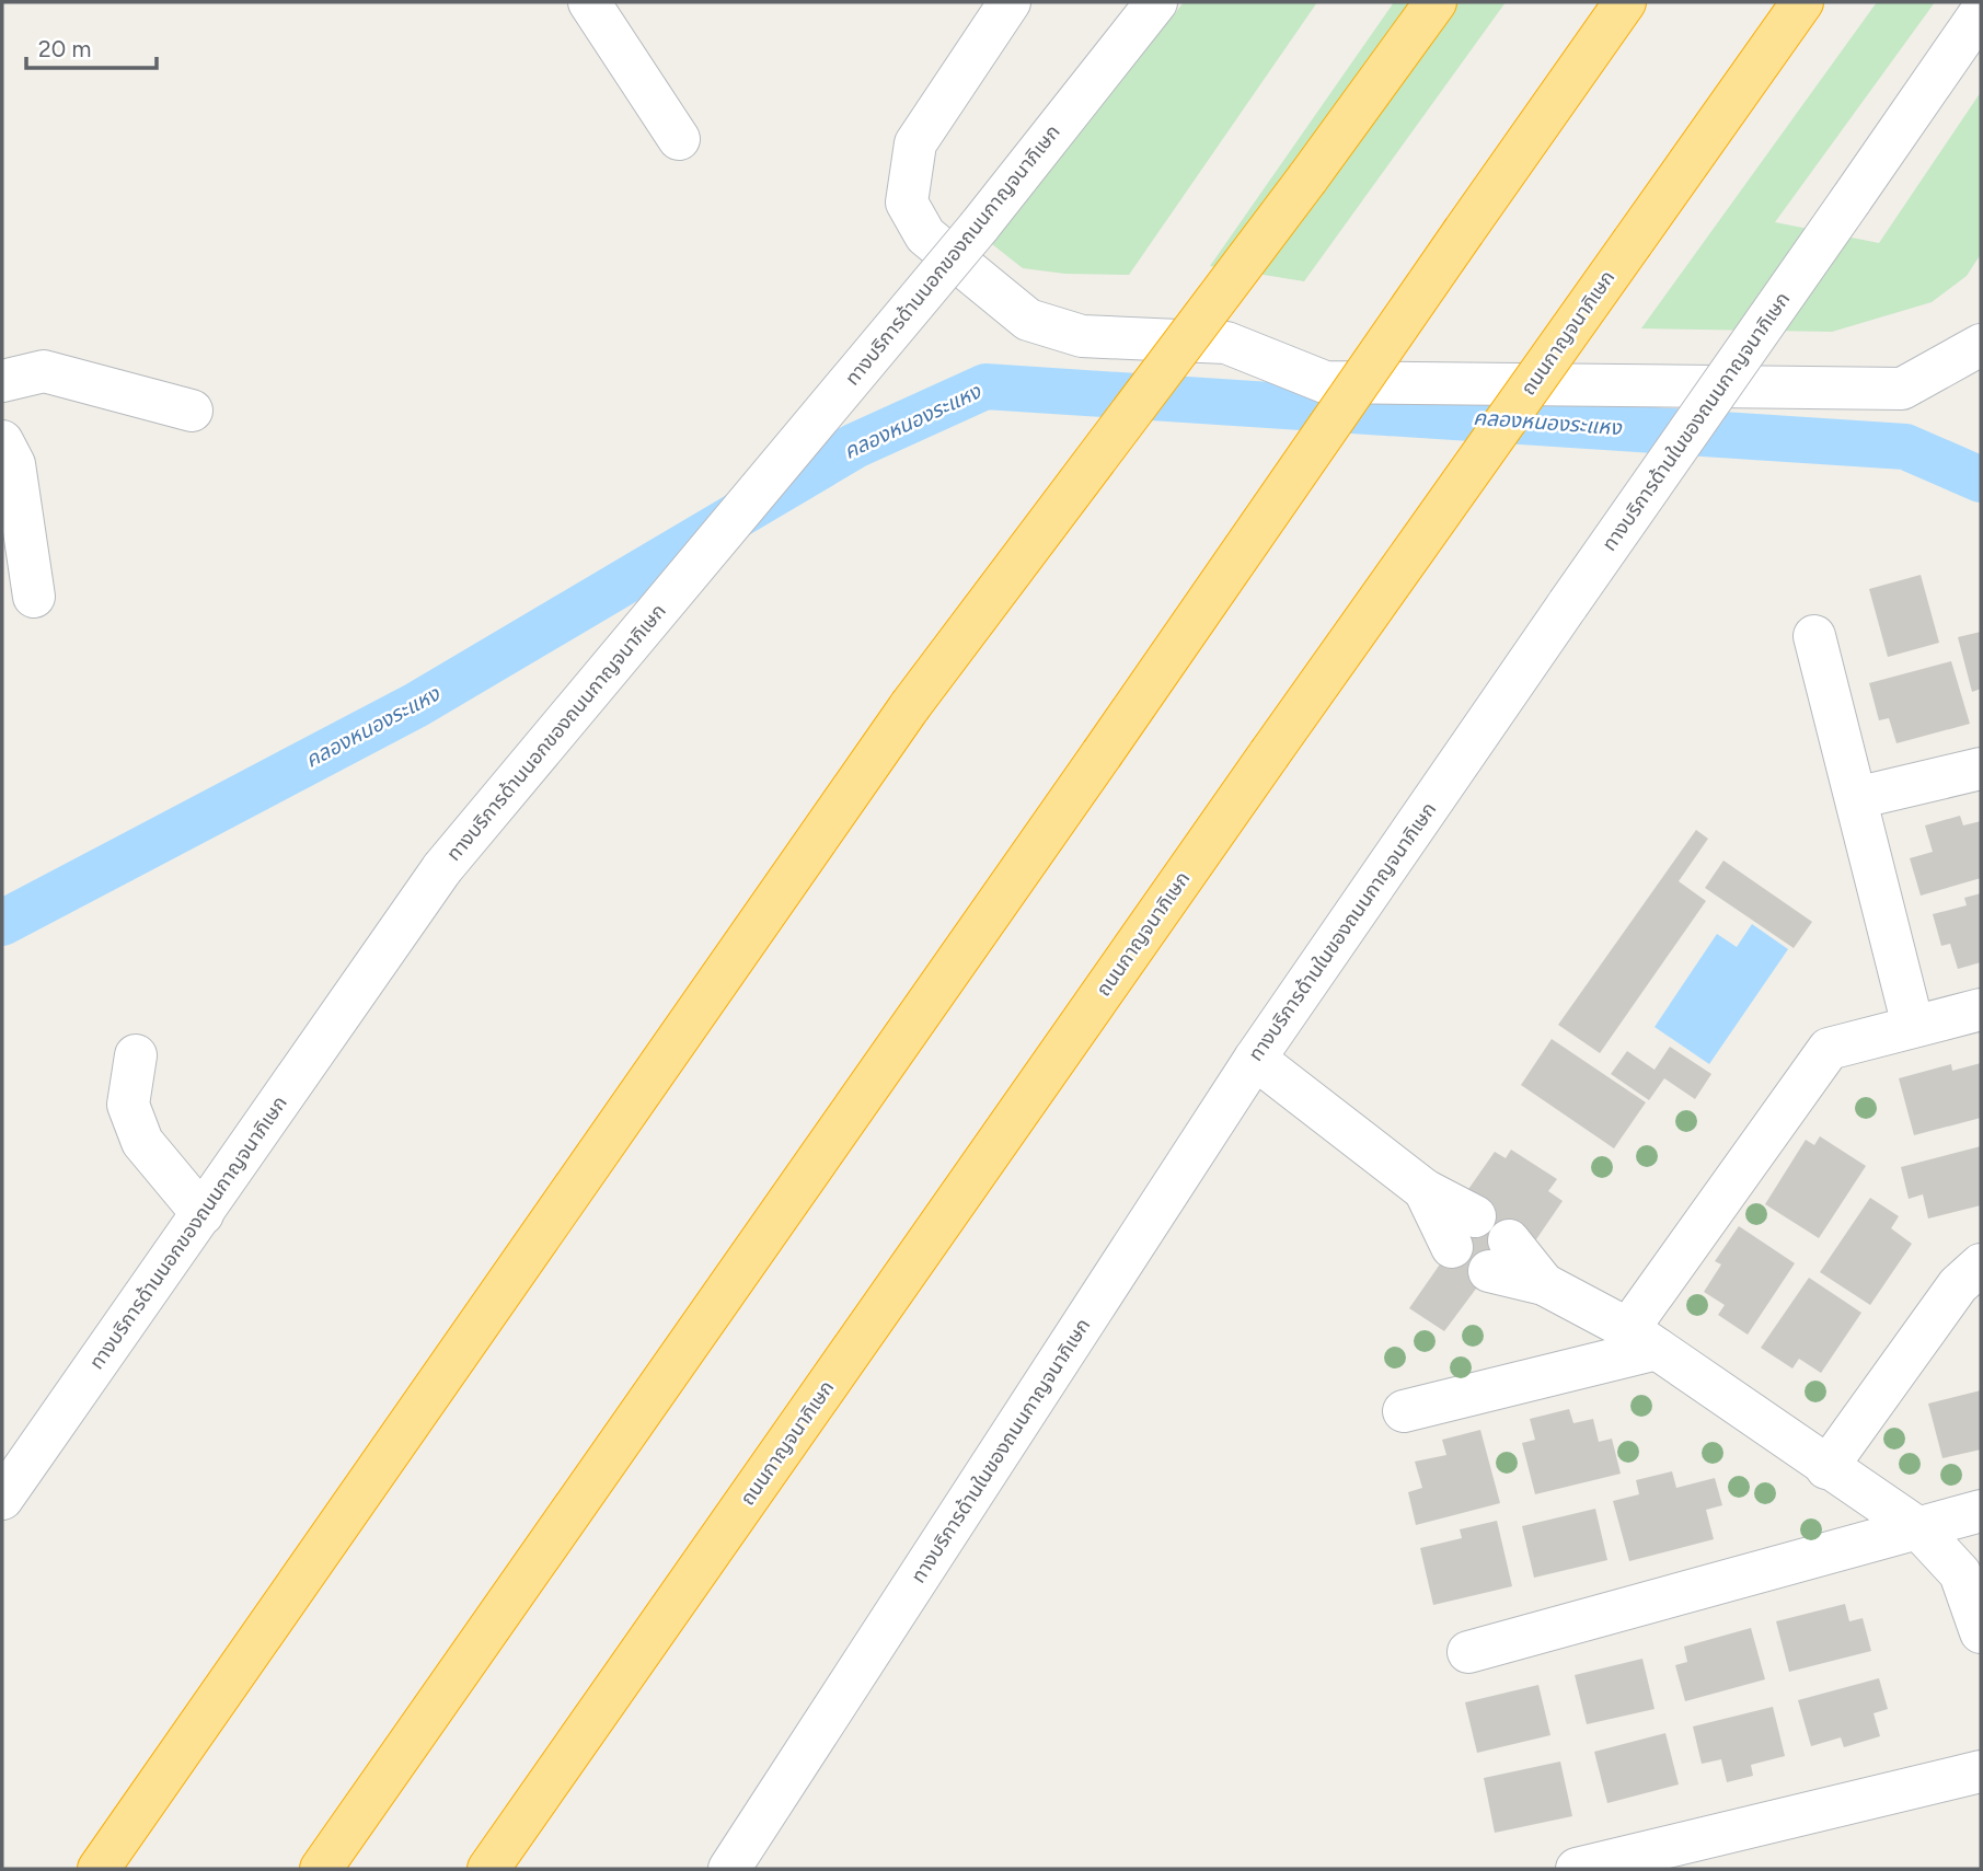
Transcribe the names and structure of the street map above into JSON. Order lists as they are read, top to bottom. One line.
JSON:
{"streets":{"highway":["ถนนกาญจนาภิเษก"],"main road":["ทางบริการด้านนอกของถนนกาญจนาภิเษก","ทางบริการด้านในของถนนกาญจนาภิเษก"]},"water":["คลองหนองระแหง"],"scale_bar":"20 m"}
